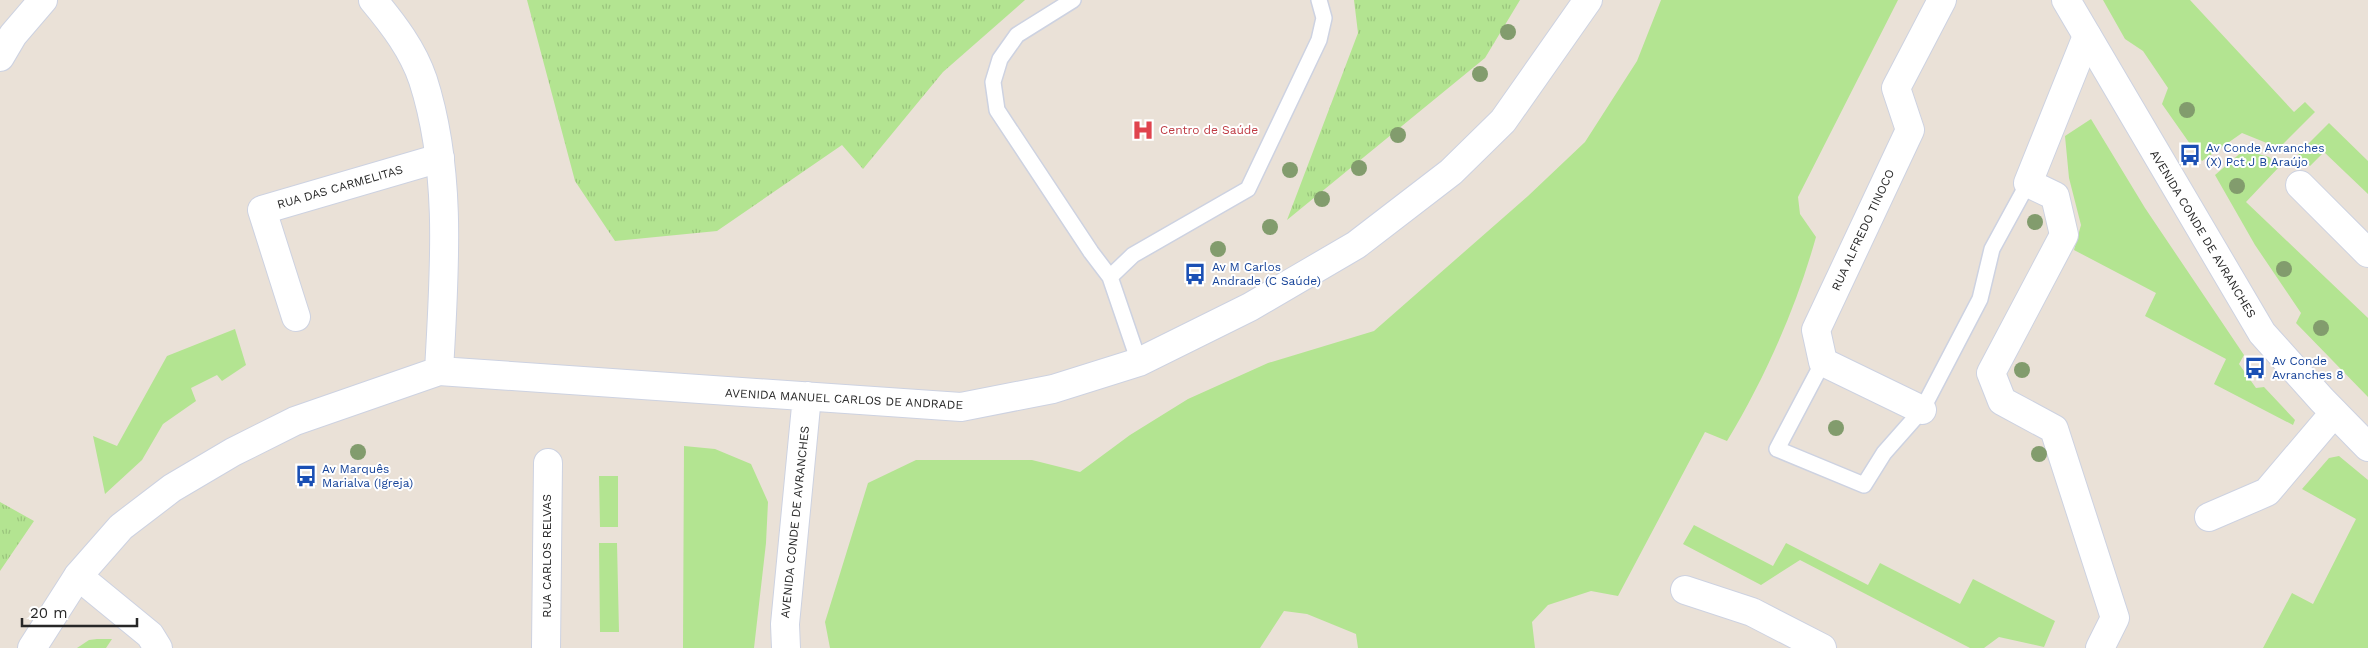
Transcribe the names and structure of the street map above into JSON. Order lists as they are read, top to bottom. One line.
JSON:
{"streets":{"street":["RUA DAS CARMELITAS","RUA ALFREDO TINOCO","AVENIDA CONDE DE AVRANCHES","AVENIDA MANUEL CARLOS DE ANDRADE","RUA CARLOS RELVAS"]},"crossings":[["AVENIDA CONDE DE AVRANCHES","AVENIDA MANUEL CARLOS DE ANDRADE"]],"places":{"hospital":["Centro de Saúde"],"bus stop":["Av Conde Avranches (X) Pct J B Araújo","Av M Carlos Andrade (C Saúde)","Av Conde Avranches 8","Av Marquês Marialva (Igreja)"]},"scale_bar":"20 m"}
